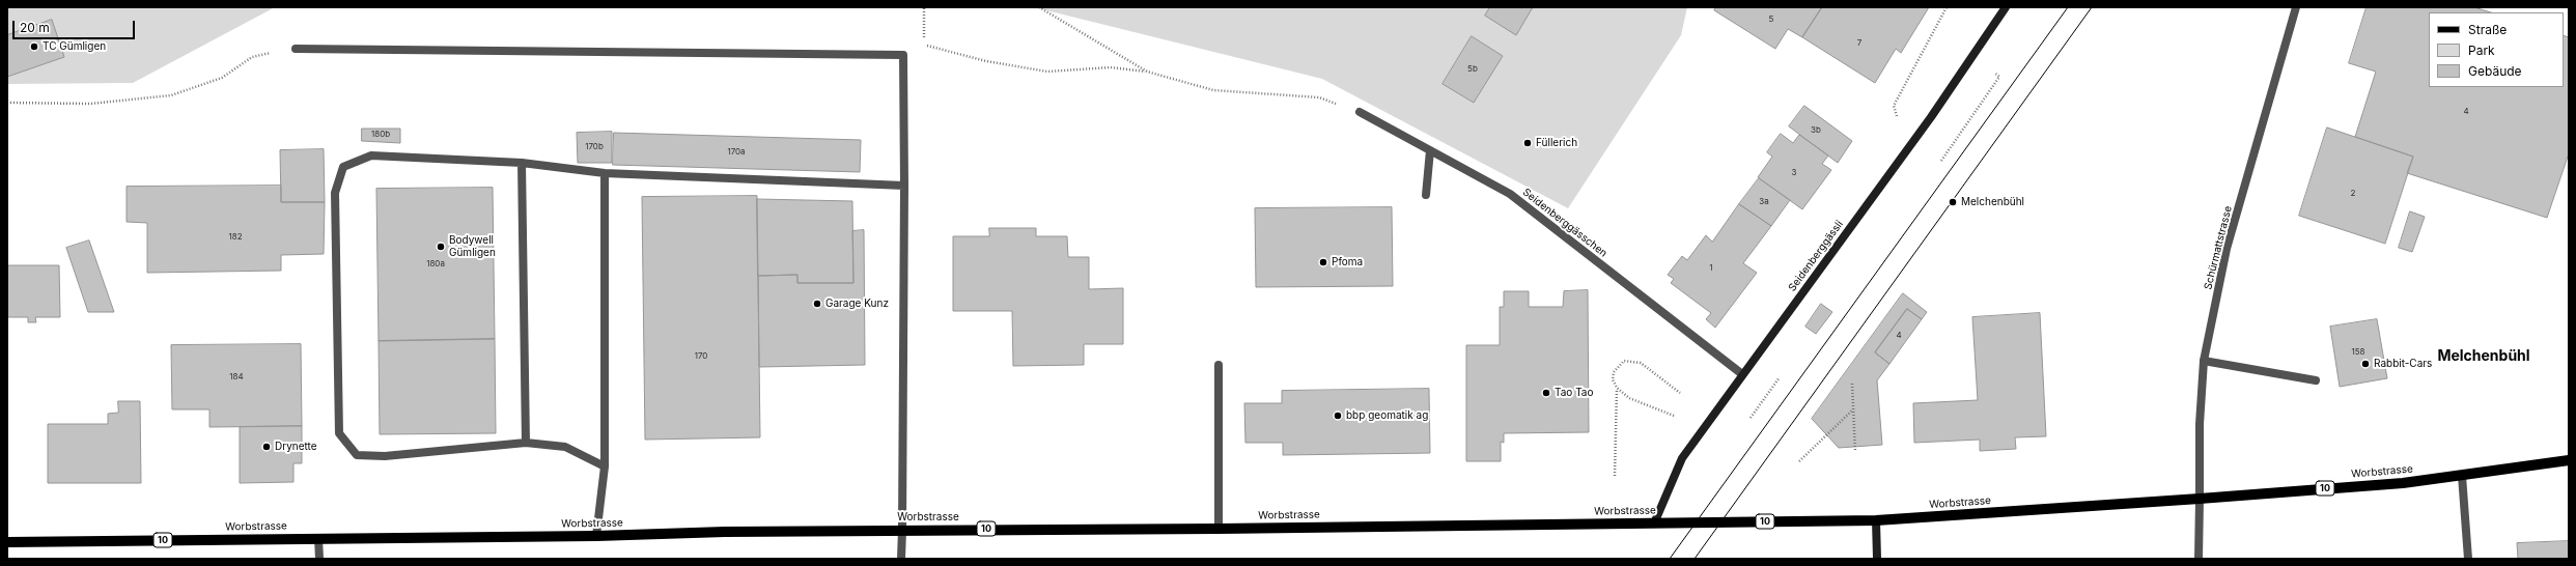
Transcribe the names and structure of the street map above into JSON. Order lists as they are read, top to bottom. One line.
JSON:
{"streets":{"main road":["Worbstrasse","10"],"street":["Seidenberggässchen","Schürmattstrasse","Seidenberggässli"]},"crossings":[["Seidenberggässchen","Seidenberggässli"],["Schürmattstrasse","Worbstrasse"],["Seidenberggässli","Worbstrasse"]],"districts":["Melchenbühl"],"places":["TC Gümligen","Füllerich","Melchenbühl","Bodywell Gümligen","Pfoma","Garage Kunz","Rabbit-Cars","Tao Tao","bbp geomatik ag","Drynette"],"house_numbers":["5","7","5b","4","3b","180b","170b","170a","3","2","3a","182","180a","1","4","158","170","184"],"legend":["Straße","Park","Gebäude"],"scale_bar":"20 m"}
